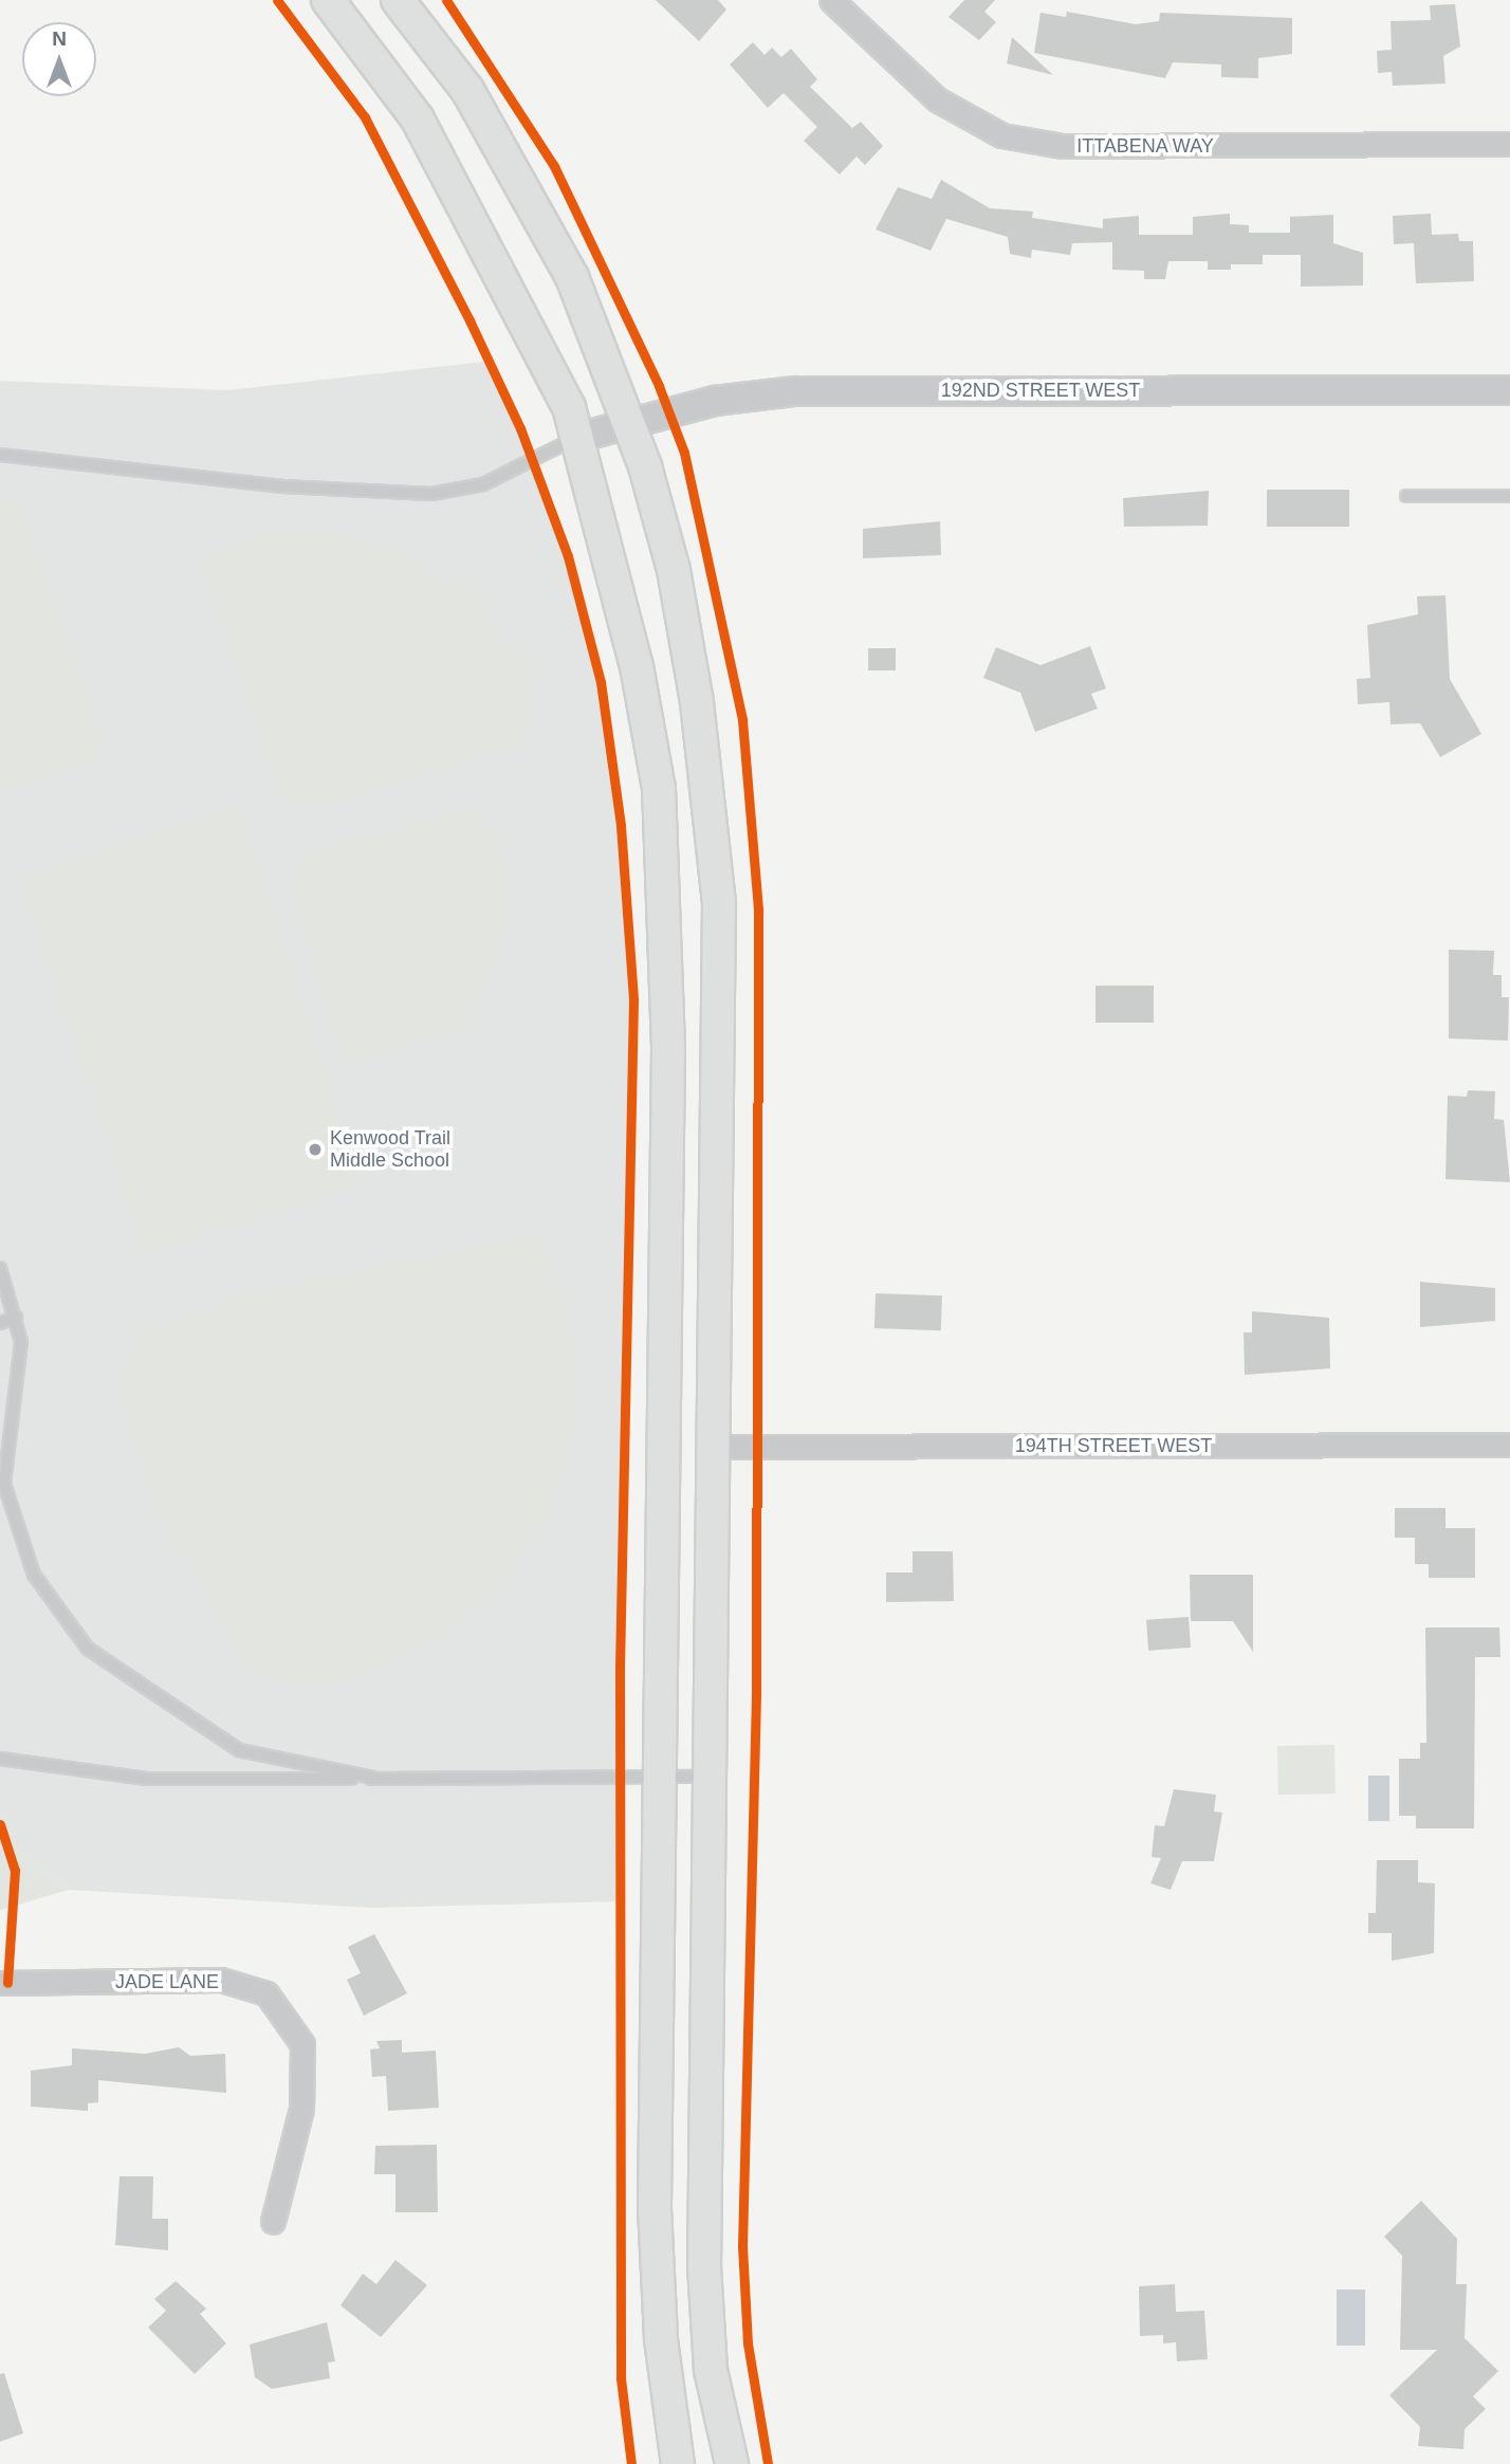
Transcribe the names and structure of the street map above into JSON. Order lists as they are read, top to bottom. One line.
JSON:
{"streets":{"street":["ITTABENA WAY","192ND STREET WEST","194TH STREET WEST","JADE LANE"]},"places":["Kenwood Trail Middle School"],"north":"top"}
